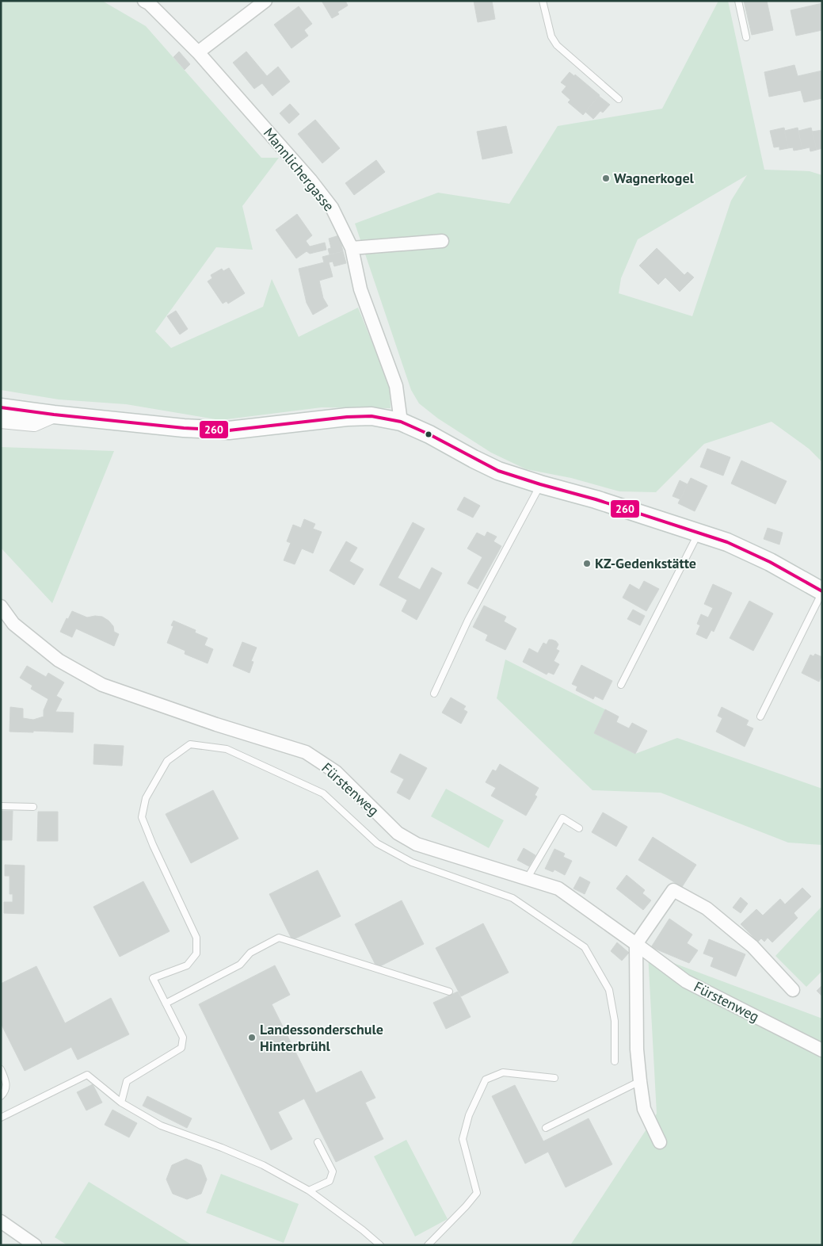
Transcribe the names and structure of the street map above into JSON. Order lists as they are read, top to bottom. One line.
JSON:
{"streets":{"street":["Mannlichergasse","Fürstenweg"]},"places":["Wagnerkogel","KZ-Gedenkstätte","Landessonderschule Hinterbrühl"],"lines":["transit line 260"]}
